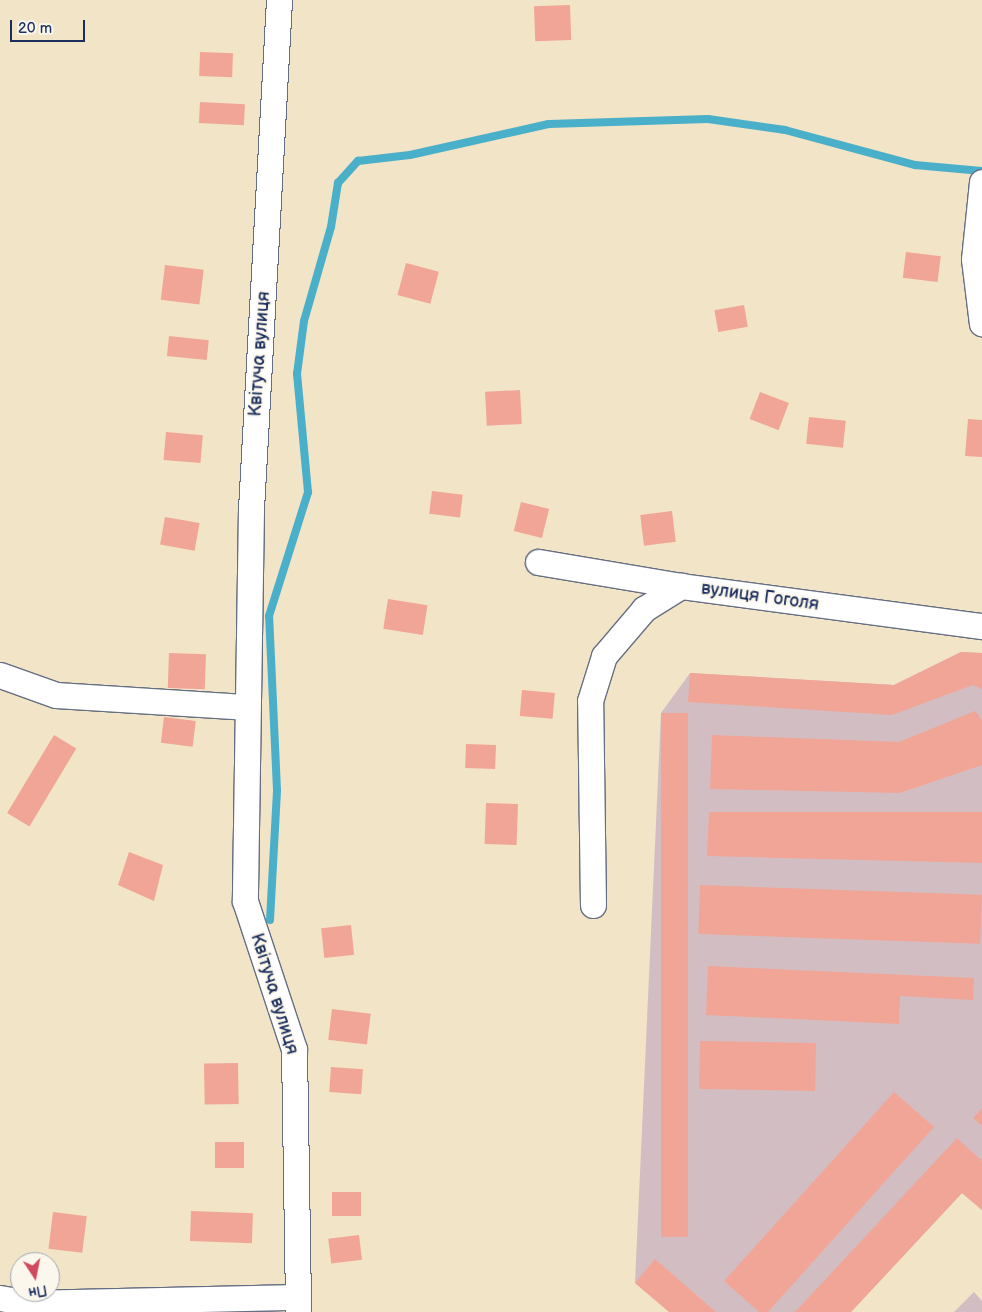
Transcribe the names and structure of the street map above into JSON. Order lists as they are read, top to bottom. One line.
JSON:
{"streets":{"street":["Квітуча вулиця","вулиця Гоголя"]},"scale_bar":"20 m","north":"bottom"}
